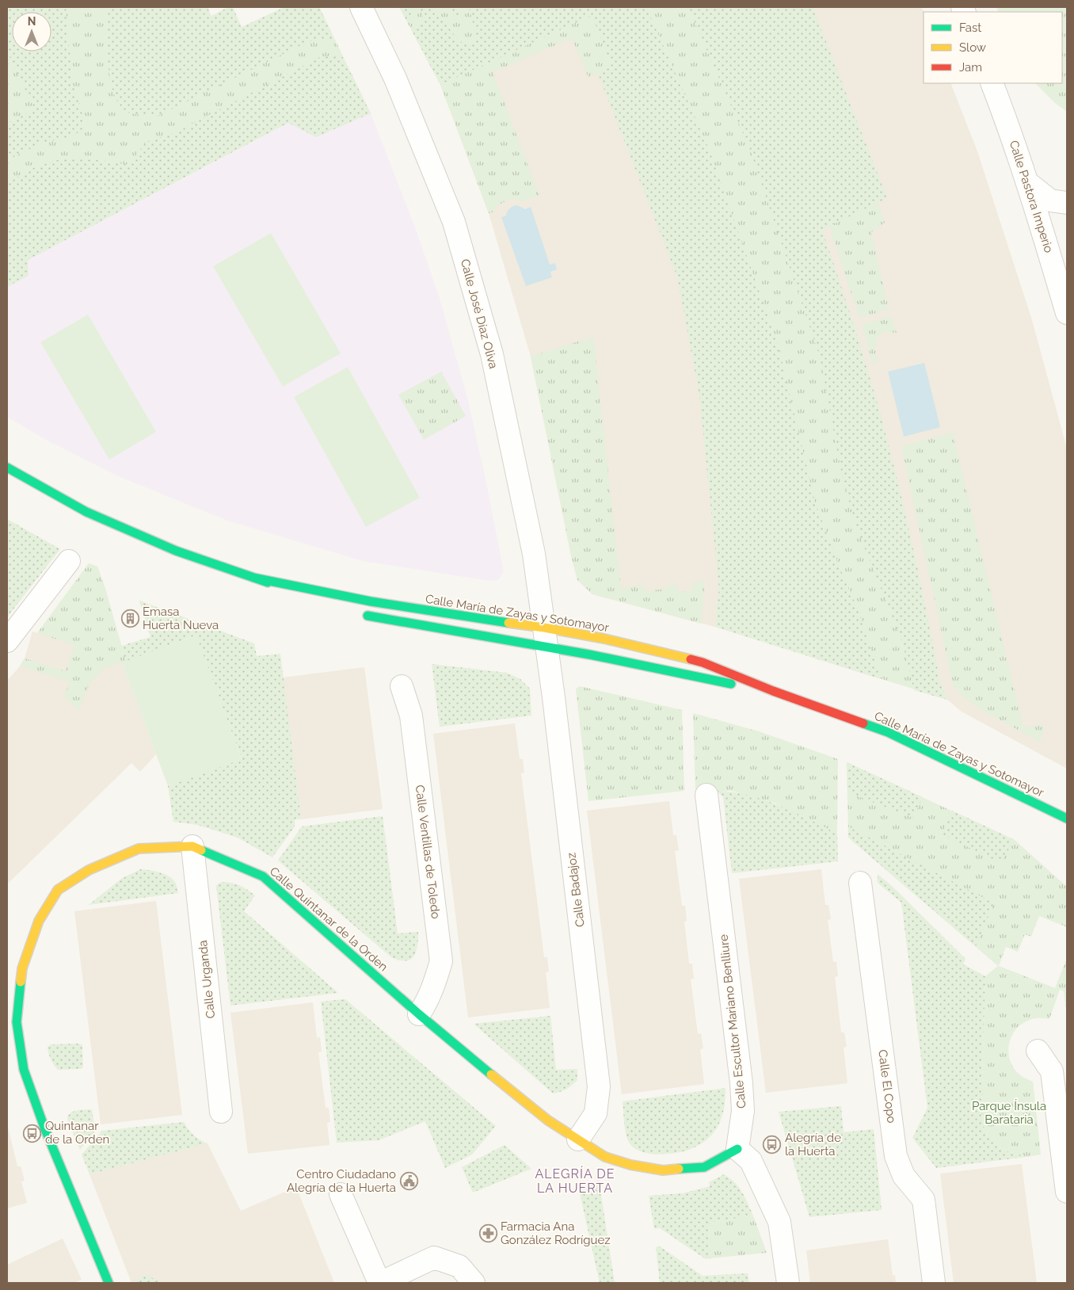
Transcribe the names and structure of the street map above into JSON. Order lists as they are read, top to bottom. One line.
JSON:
{"streets":{"street":["Calle Pastora Imperio","Calle José Díaz Oliva","Calle María de Zayas y Sotomayor","Calle Ventillas de Toledo","Calle Badajoz","Calle Quintanar de la Orden","Calle Urganda","Calle Escultor Mariano Benlliure","Calle El Copo"]},"crossings":[["Calle José Díaz Oliva","Calle María de Zayas y Sotomayor"],["Calle José Díaz Oliva","Calle Badajoz"],["Calle María de Zayas y Sotomayor","Calle Badajoz"],["Calle Ventillas de Toledo","Calle Quintanar de la Orden"],["Calle Badajoz","Calle Quintanar de la Orden"],["Calle Quintanar de la Orden","Calle Urganda"],["Calle Quintanar de la Orden","Calle Escultor Mariano Benlliure"]],"districts":["ALEGRÍA DE LA HUERTA"],"parks":["Parque Ínsula Barataria"],"places":{"building":["Emasa Huerta Nueva"],"bus stop":["Quintanar de la Orden","Alegría de la Huerta"],"public building":["Centro Ciudadano Alegría de la Huerta"],"pharmacy":["Farmacia Ana González Rodríguez"]},"legend":["Fast","Slow","Jam"],"north":"top"}
